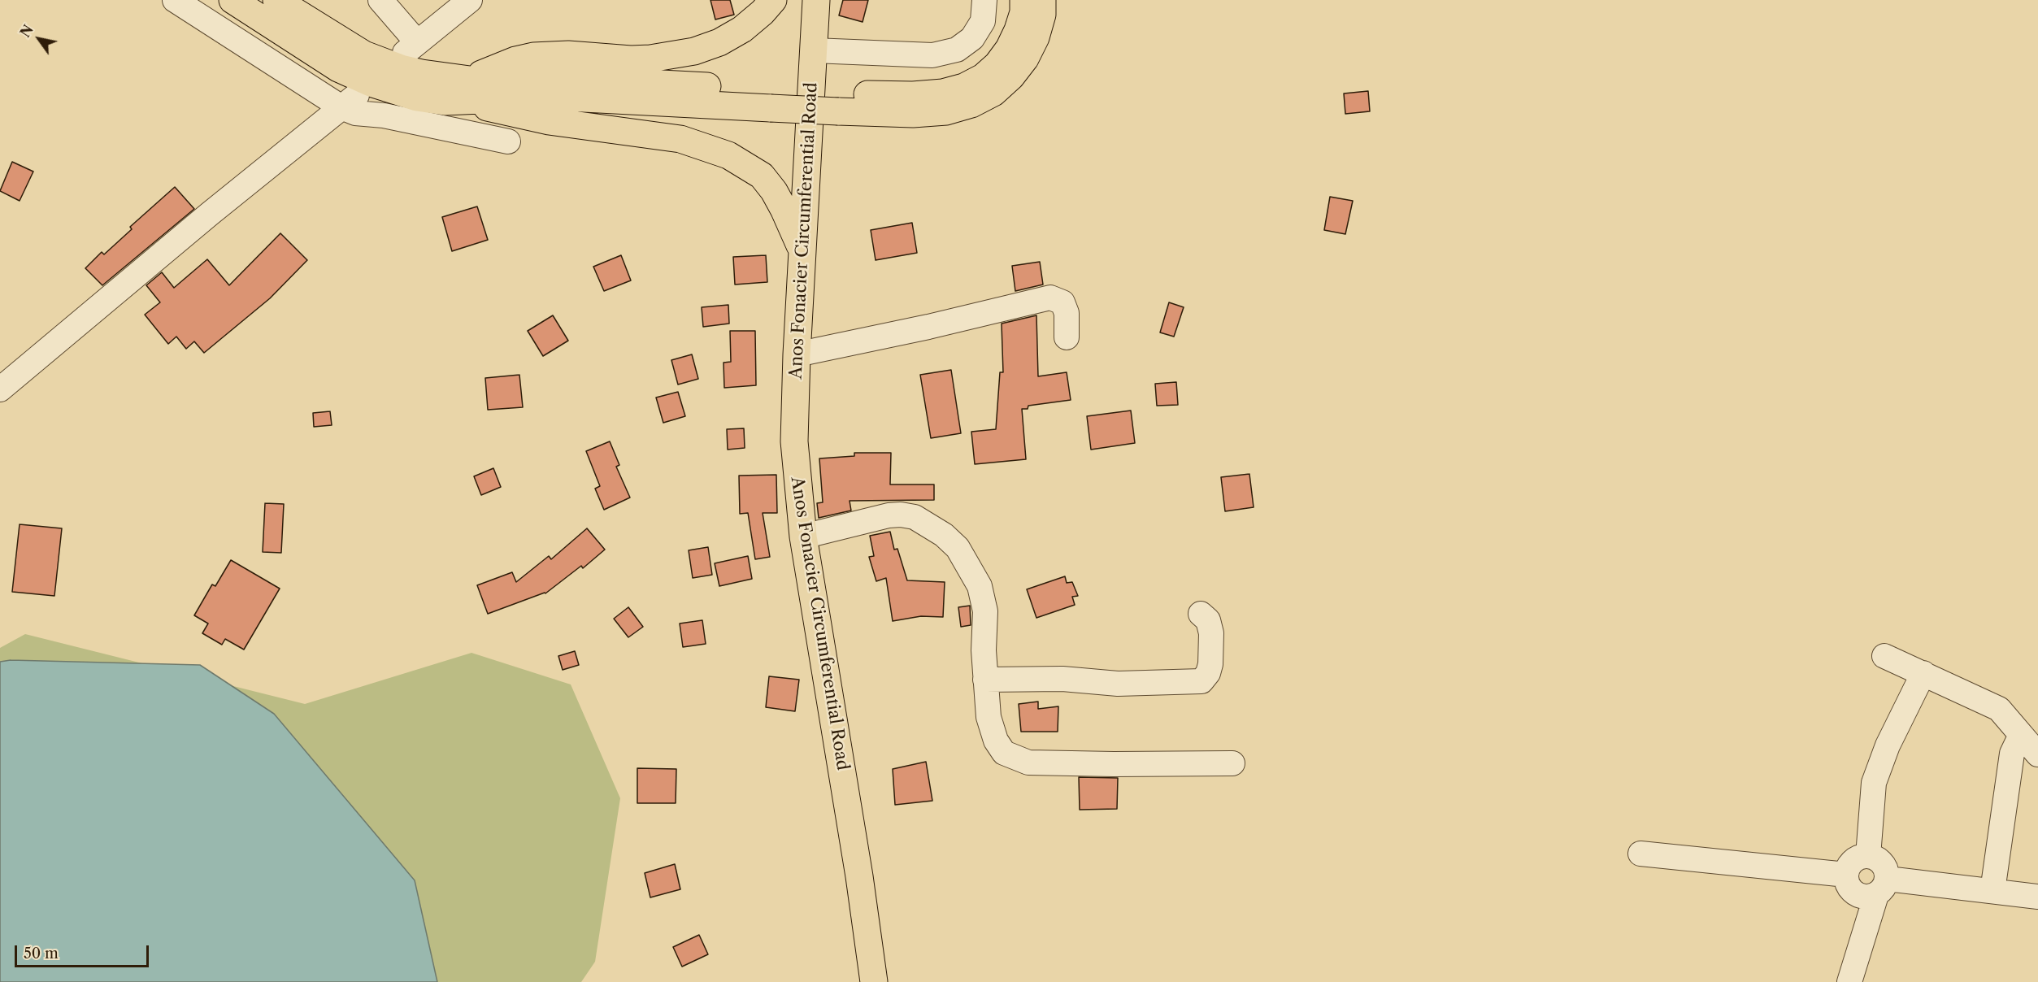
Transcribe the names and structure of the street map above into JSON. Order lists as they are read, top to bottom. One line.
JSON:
{"streets":{"main road":["Anos Fonacier Circumferential Road"]},"scale_bar":"50 m","north":"top left"}
